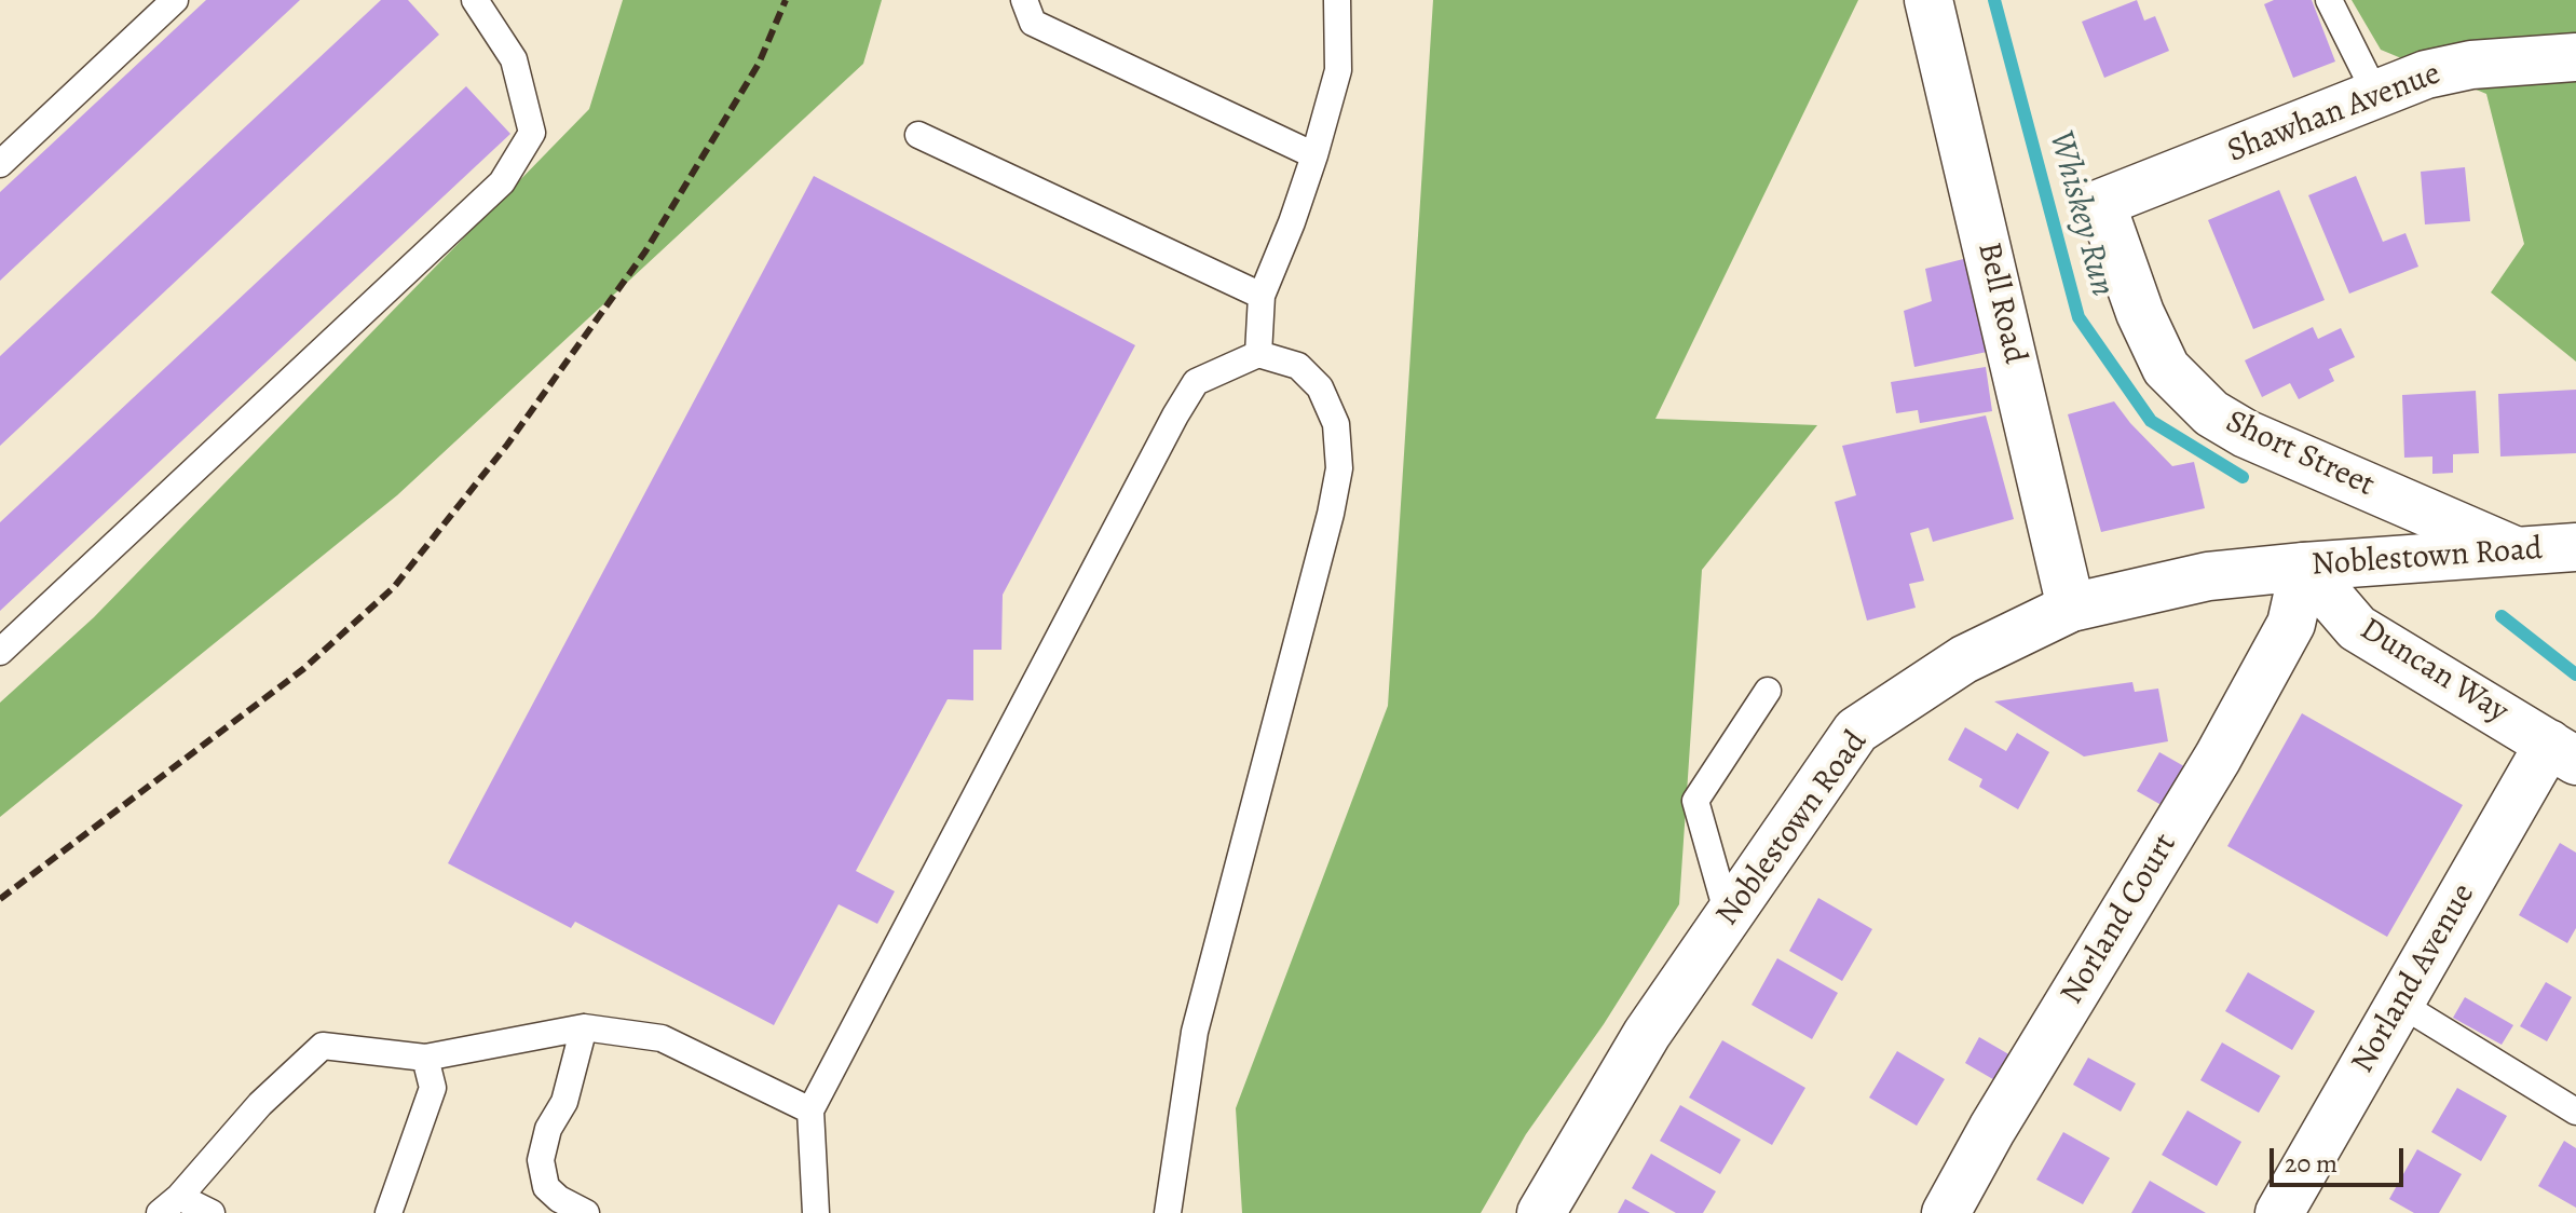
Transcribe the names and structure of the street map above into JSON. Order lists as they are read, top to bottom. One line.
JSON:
{"streets":{"street":["Shawhan Avenue","Bell Road","Short Street","Noblestown Road","Duncan Way","Norland Court","Norland Avenue"]},"crossings":[["Shawhan Avenue","Short Street"],["Bell Road","Noblestown Road"],["Short Street","Noblestown Road"],["Noblestown Road","Duncan Way"],["Noblestown Road","Norland Court"],["Duncan Way","Norland Court"],["Duncan Way","Norland Avenue"]],"water":["Whiskey Run"],"scale_bar":"20 m"}
